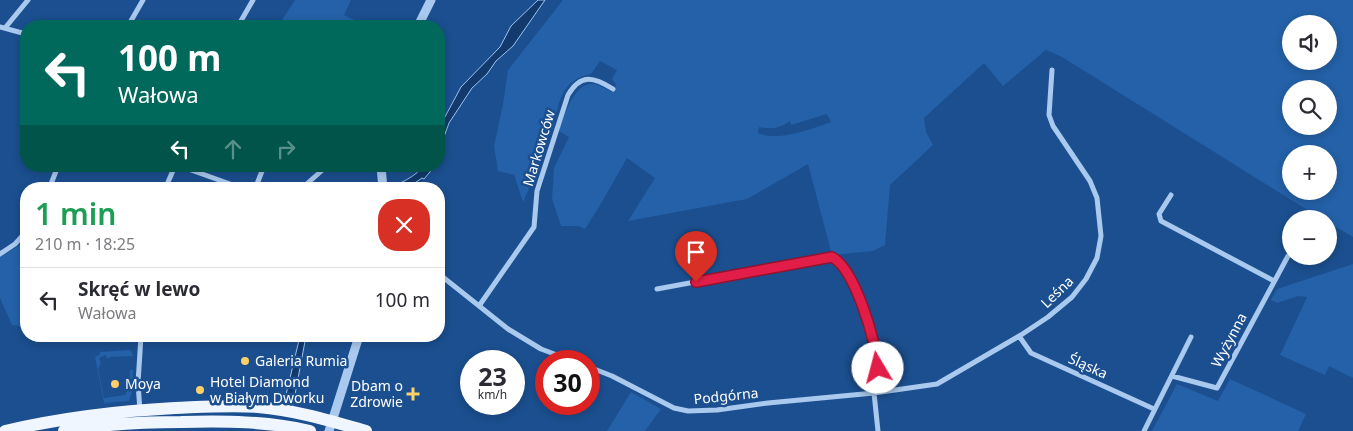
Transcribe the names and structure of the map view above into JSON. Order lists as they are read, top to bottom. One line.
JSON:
{"streets":{"street":["Markowców","Leśna","Wyżynna","Śląska","Podgórna"]},"crossings":[["Leśna","Śląska"],["Leśna","Podgórna"]],"places":{"other":["Galeria Rumia","Moya","Hotel Diamond w Białym Dworku"],"health":["Dbam o Zdrowie"]},"page":{"map_buttons":["+","−"],"turn":["100 m","Wałowa"],"heading":["1 min","210 m · 18:25"],"list":[{"name":"Skręć w lewo","note":"Wałowa","value":"100 m"}],"speed":"23 km/h","limit":"30"}}
